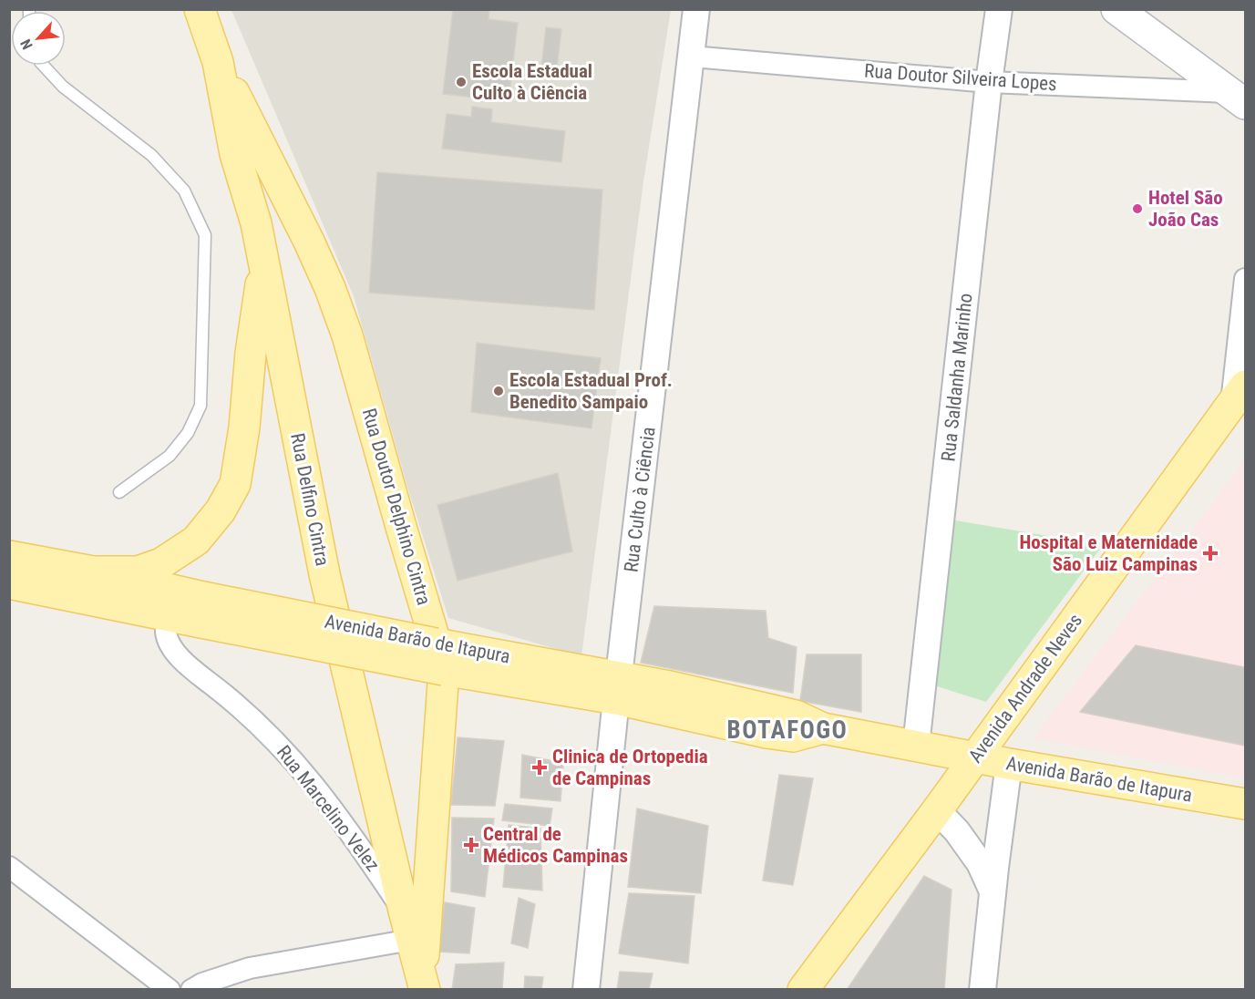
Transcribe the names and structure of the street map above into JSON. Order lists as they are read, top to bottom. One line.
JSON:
{"streets":{"main road":["Rua Delfino Cintra","Rua Doutor Delphino Cintra","Avenida Barão de Itapura","Avenida Andrade Neves"],"street":["Rua Doutor Silveira Lopes","Rua Saldanha Marinho","Rua Culto à Ciência","Rua Marcelino Velez"]},"crossings":[["Rua Doutor Silveira Lopes","Rua Saldanha Marinho"],["Rua Doutor Silveira Lopes","Rua Culto à Ciência"],["Rua Saldanha Marinho","Avenida Barão de Itapura"],["Rua Delfino Cintra","Rua Doutor Delphino Cintra"],["Rua Delfino Cintra","Rua Marcelino Velez"],["Rua Culto à Ciência","Avenida Barão de Itapura"],["Rua Doutor Delphino Cintra","Avenida Barão de Itapura"],["Avenida Barão de Itapura","Avenida Andrade Neves"],["Avenida Barão de Itapura","Rua Marcelino Velez"]],"districts":["BOTAFOGO"],"places":{"other":["Escola Estadual Culto à Ciência","Hotel São João Cas","Escola Estadual Prof. Benedito Sampaio"],"health":["Hospital e Maternidade São Luiz Campinas","Clinica de Ortopedia de Campinas","Central de Médicos Campinas"]},"north":"bottom left"}
